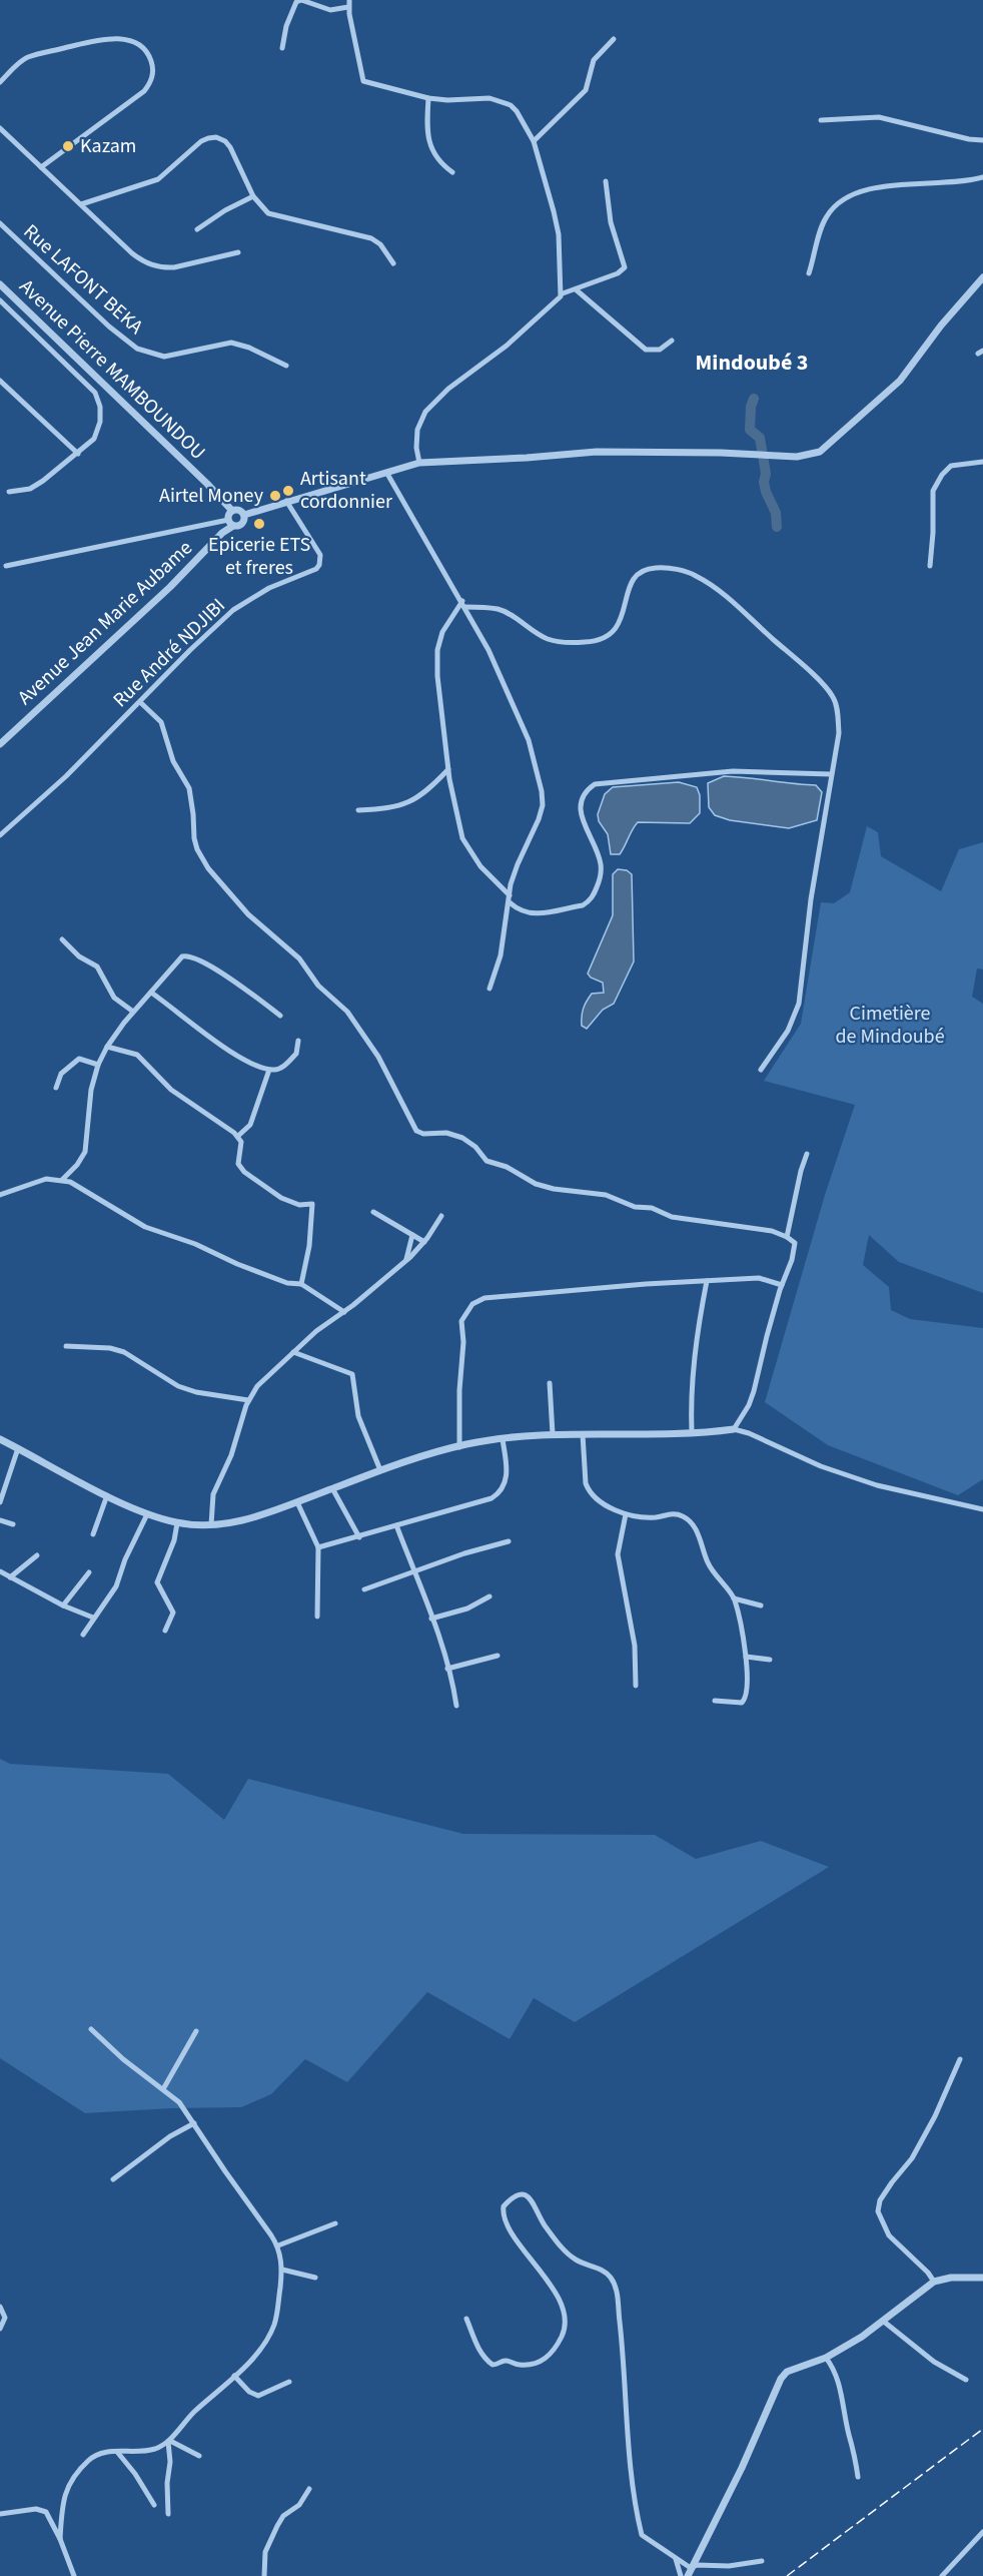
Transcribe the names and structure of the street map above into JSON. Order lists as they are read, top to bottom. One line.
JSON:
{"streets":{"street":["Rue LAFONT BEKA","Avenue Pierre MAMBOUNDOU","Avenue Jean Marie Aubame","Rue André NDJIBI"]},"crossings":[["Avenue Pierre MAMBOUNDOU","Avenue Jean Marie Aubame"]],"districts":["Mindoubé 3"],"parks":["Cimetière de Mindoubé"],"places":["Kazam","Artisant cordonnier","Airtel Money","Epicerie ETS et freres"]}
